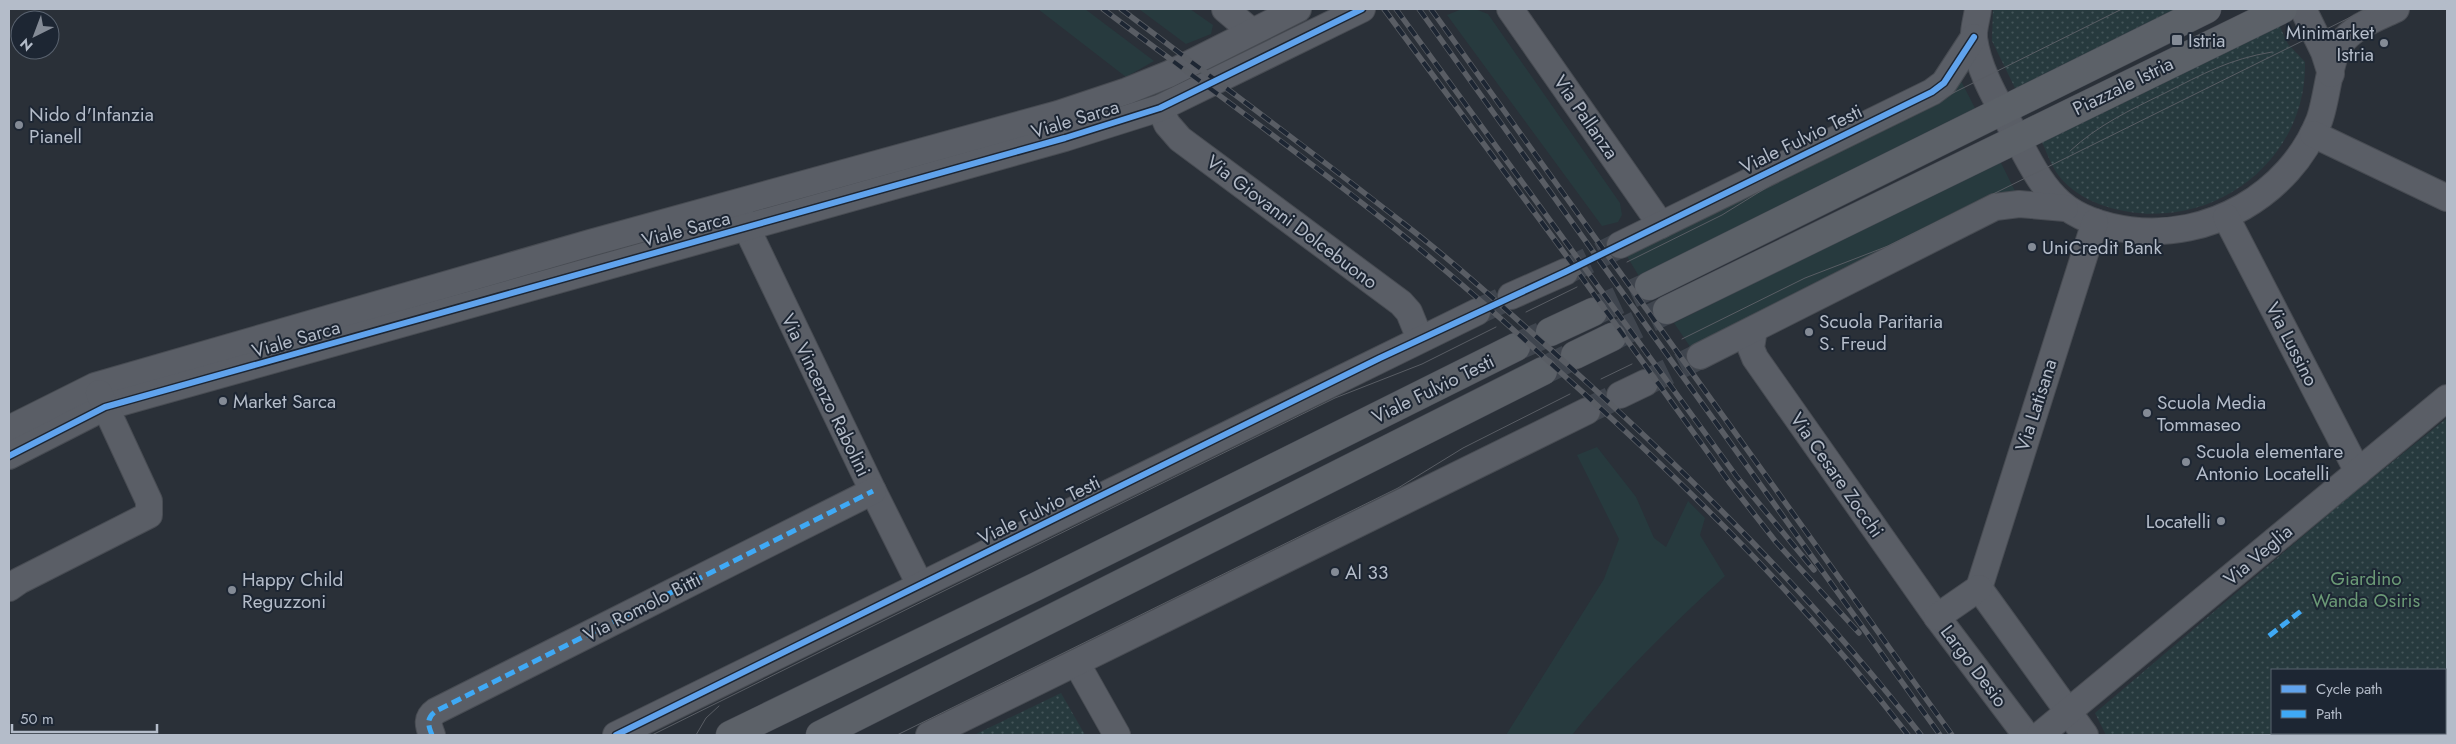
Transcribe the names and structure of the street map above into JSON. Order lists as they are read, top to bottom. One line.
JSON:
{"streets":{"main road":["Piazzale Istria","Viale Fulvio Testi"],"street":["Via Pallanza","Viale Sarca","Via Giovanni Dolcebuono","Via Lussino","Via Vincenzo Rabolini","Via Latisana","Via Cesare Zocchi","Via Veglia","Via Romolo Bitti","Largo Desio"]},"crossings":[["Via Pallanza","Viale Fulvio Testi"],["Viale Sarca","Via Giovanni Dolcebuono"],["Viale Sarca","Via Vincenzo Rabolini"],["Viale Fulvio Testi","Via Giovanni Dolcebuono"],["Viale Fulvio Testi","Via Vincenzo Rabolini"],["Via Lussino","Via Veglia"],["Via Vincenzo Rabolini","Via Romolo Bitti"],["Via Latisana","Largo Desio"],["Via Cesare Zocchi","Largo Desio"]],"parks":["Giardino Wanda Osiris"],"places":{"transit":["Istria"],"other":["Minimarket Istria","Nido d'Infanzia Pianell","UniCredit Bank","Scuola Paritaria S. Freud","Market Sarca","Scuola Media Tommaseo","Scuola elementare Antonio Locatelli","Locatelli","Al 33","Happy Child Reguzzoni"]},"legend":["Cycle path","Path"],"scale_bar":"50 m","north":"bottom left"}
